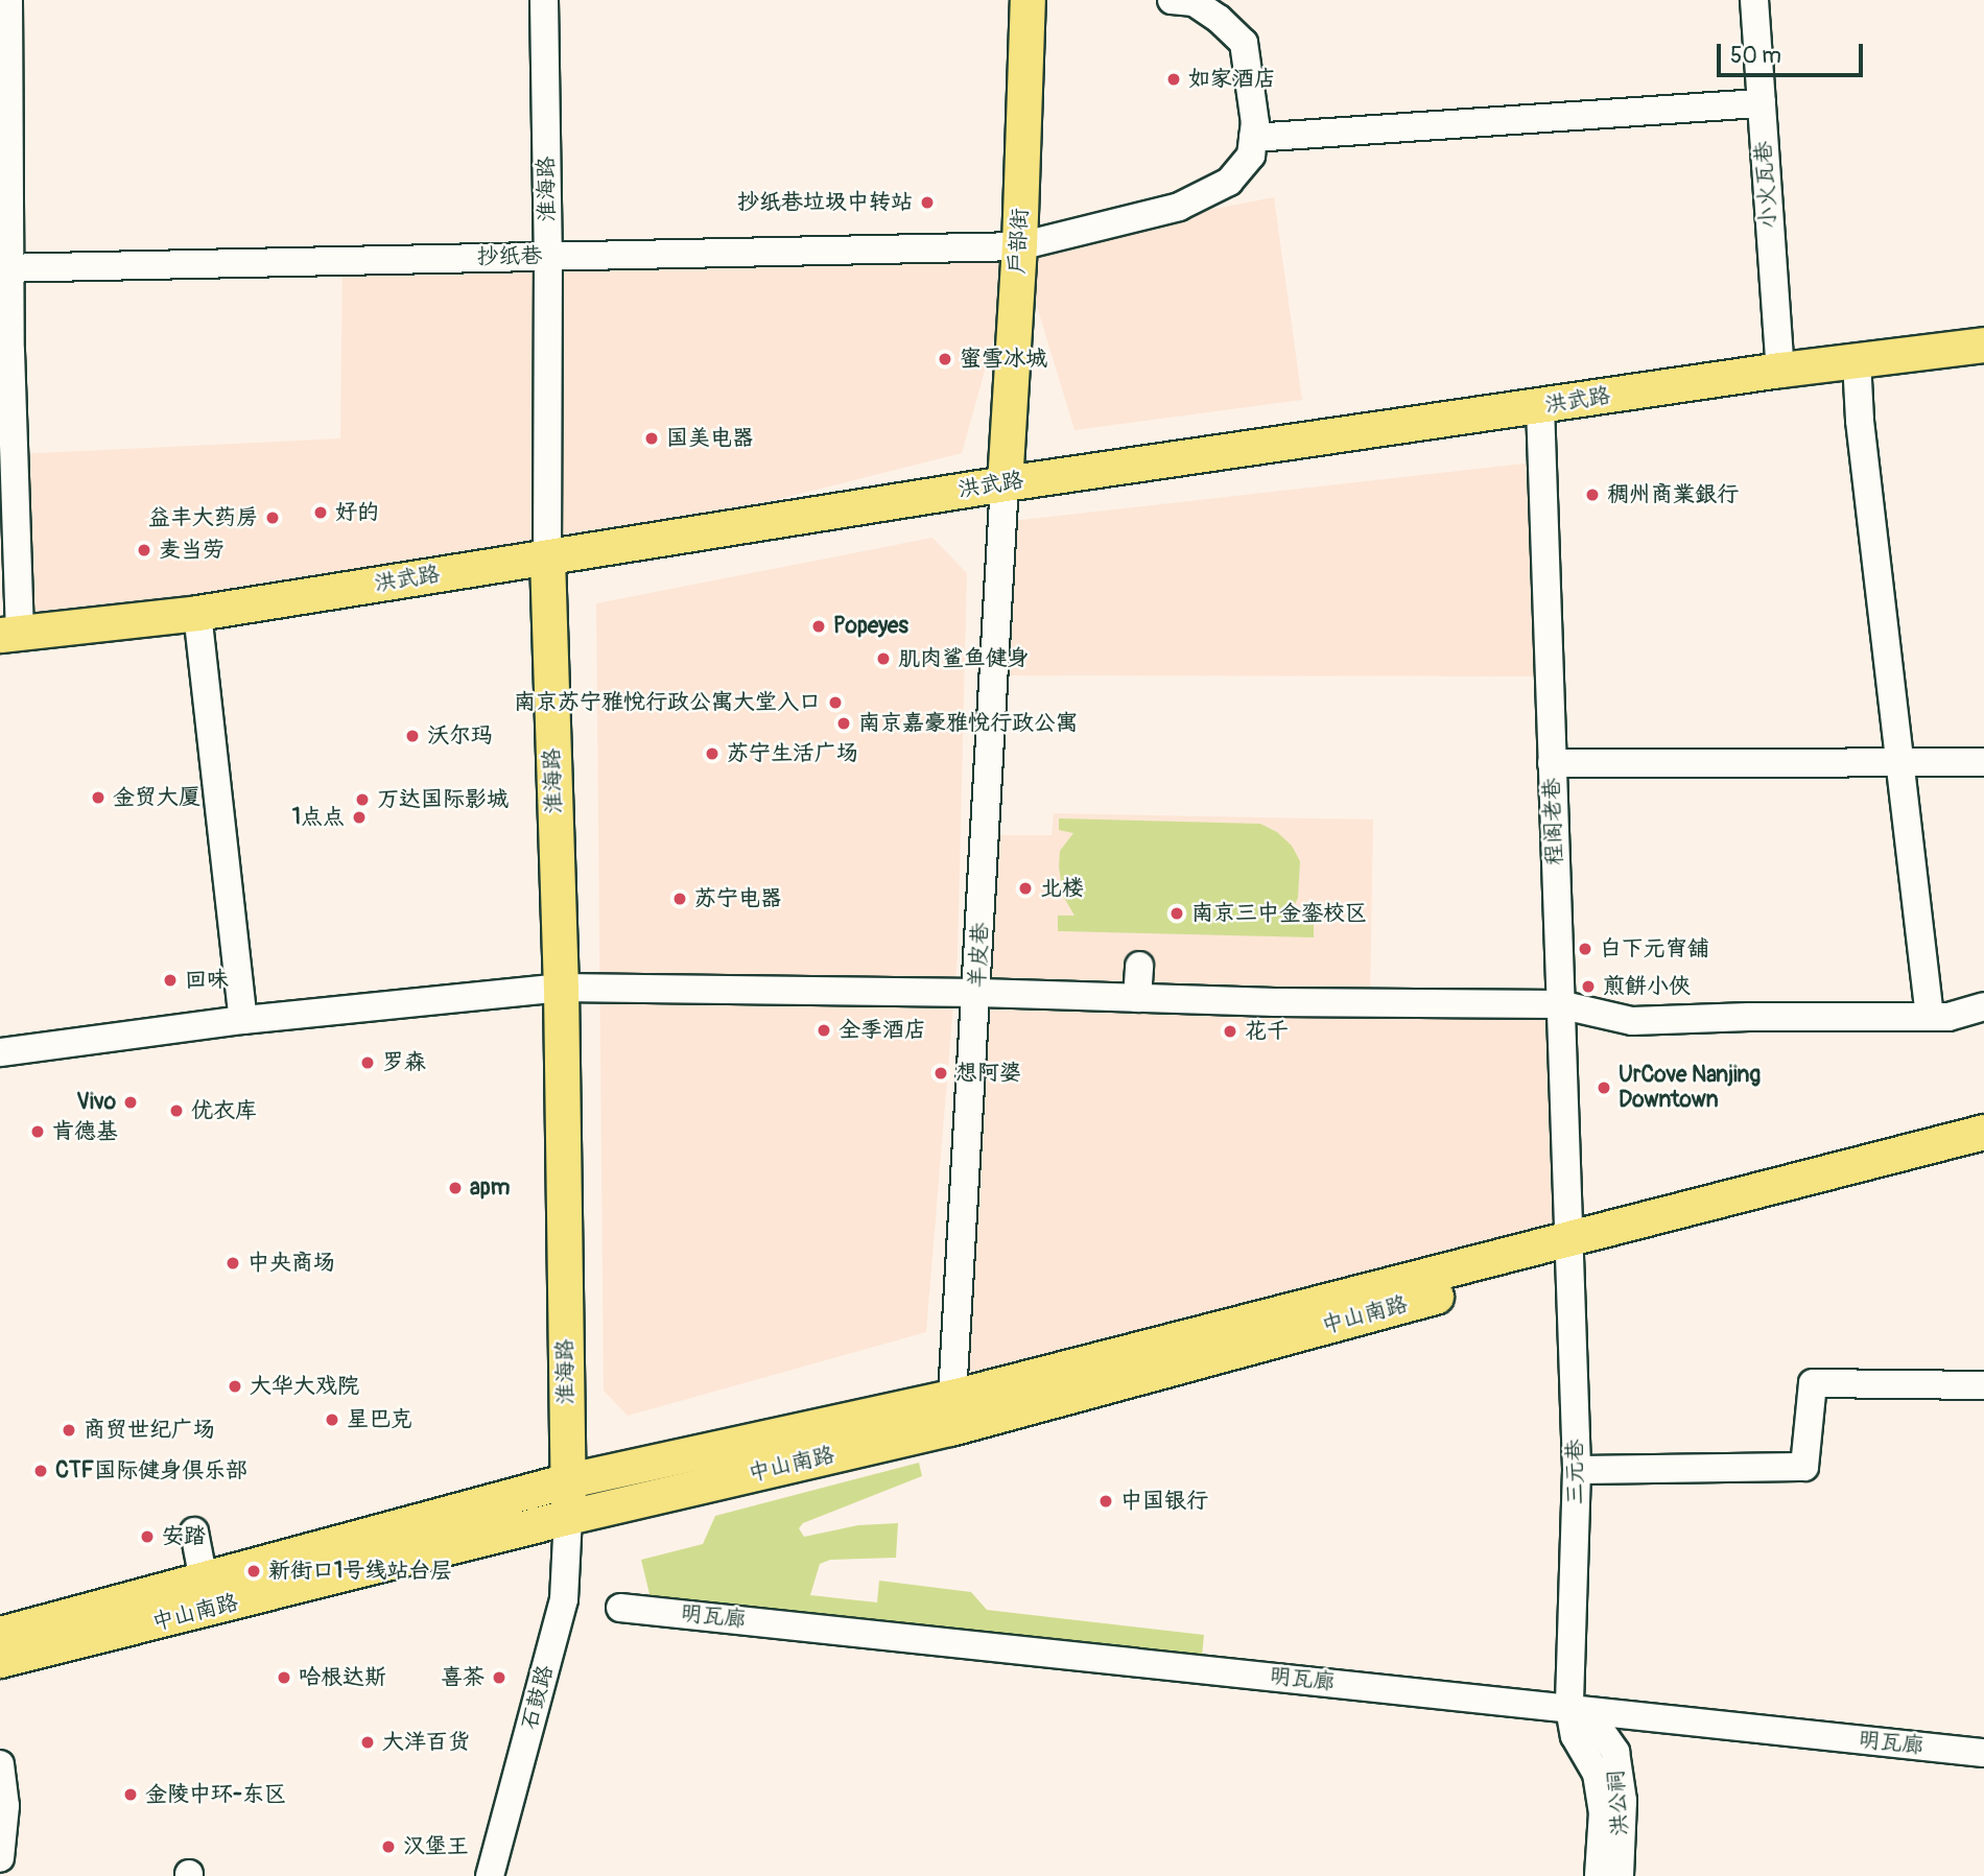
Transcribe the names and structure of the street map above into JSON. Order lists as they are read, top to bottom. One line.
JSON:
{"streets":{"main road":["淮海路","户部街","洪武路","中山南路"],"street":["小火瓦巷","抄纸巷","程阁老巷","羊皮巷","三元巷","明瓦廊","石鼓路","洪公祠"]},"crossings":[["小火瓦巷","洪武路"],["淮海路","抄纸巷"],["淮海路","洪武路"],["淮海路","中山南路"],["淮海路","石鼓路"],["户部街","抄纸巷"],["户部街","洪武路"],["户部街","羊皮巷"],["洪武路","程阁老巷"],["洪武路","羊皮巷"],["程阁老巷","中山南路"],["程阁老巷","三元巷"],["羊皮巷","中山南路"],["中山南路","三元巷"],["中山南路","石鼓路"],["三元巷","明瓦廊"],["三元巷","洪公祠"],["明瓦廊","洪公祠"]],"places":["如家酒店","抄纸巷垃圾中转站","蜜雪冰城","国美电器","稠州商業銀行","好的","益丰大药房","麦当劳","Popeyes","肌肉鲨鱼健身","南京苏宁雅悦行政公寓大堂入口","南京嘉豪雅悦行政公寓","沃尔玛","苏宁生活广场","金贸大厦","万达国际影城","1点点","北楼","苏宁电器","南京三中金銮校区","白下元宵舖","回味","煎餅小俠","全季酒店","花千","罗森","想阿婆","UrCove Nanjing Downtown","Vivo","优衣库","肯德基","apm","中央商场","大华大戏院","星巴克","商贸世纪广场","CTF国际健身俱乐部","中国银行","安踏","新街口1号线站台层","哈根达斯","喜茶","大洋百货","金陵中环-东区","汉堡王"],"scale_bar":"50 m"}
